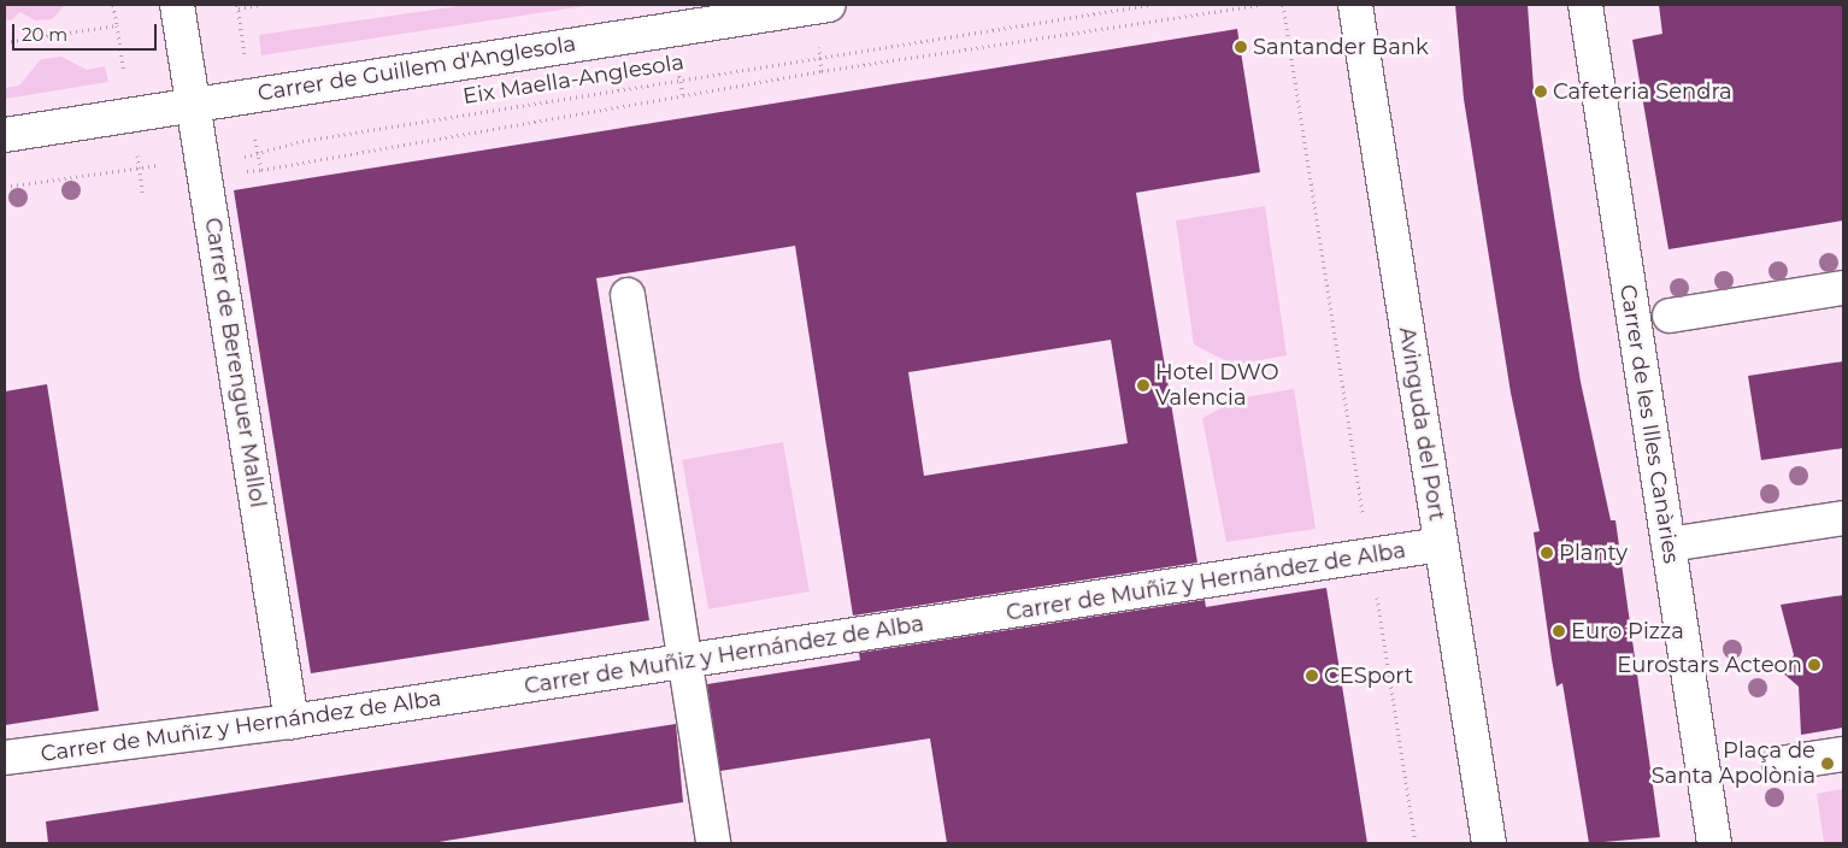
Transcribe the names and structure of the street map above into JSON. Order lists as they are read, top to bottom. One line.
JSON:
{"streets":{"street":["Carrer de Guillem d'Anglesola","Carrer de Berenguer Mallol","Avinguda del Port","Carrer de les Illes Canàries","Carrer de Muñiz y Hernández de Alba"],"path":["Eix Maella-Anglesola"]},"crossings":[["Carrer de Guillem d'Anglesola","Carrer de Berenguer Mallol"],["Eix Maella-Anglesola","Carrer de Berenguer Mallol"],["Carrer de Berenguer Mallol","Carrer de Muñiz y Hernández de Alba"],["Avinguda del Port","Carrer de Muñiz y Hernández de Alba"]],"places":["Santander Bank","Cafeteria Sendra","Hotel DWO Valencia","Planty","Euro Pizza","Eurostars Acteon","CESport","Plaça de Santa Apolònia"],"scale_bar":"20 m"}
